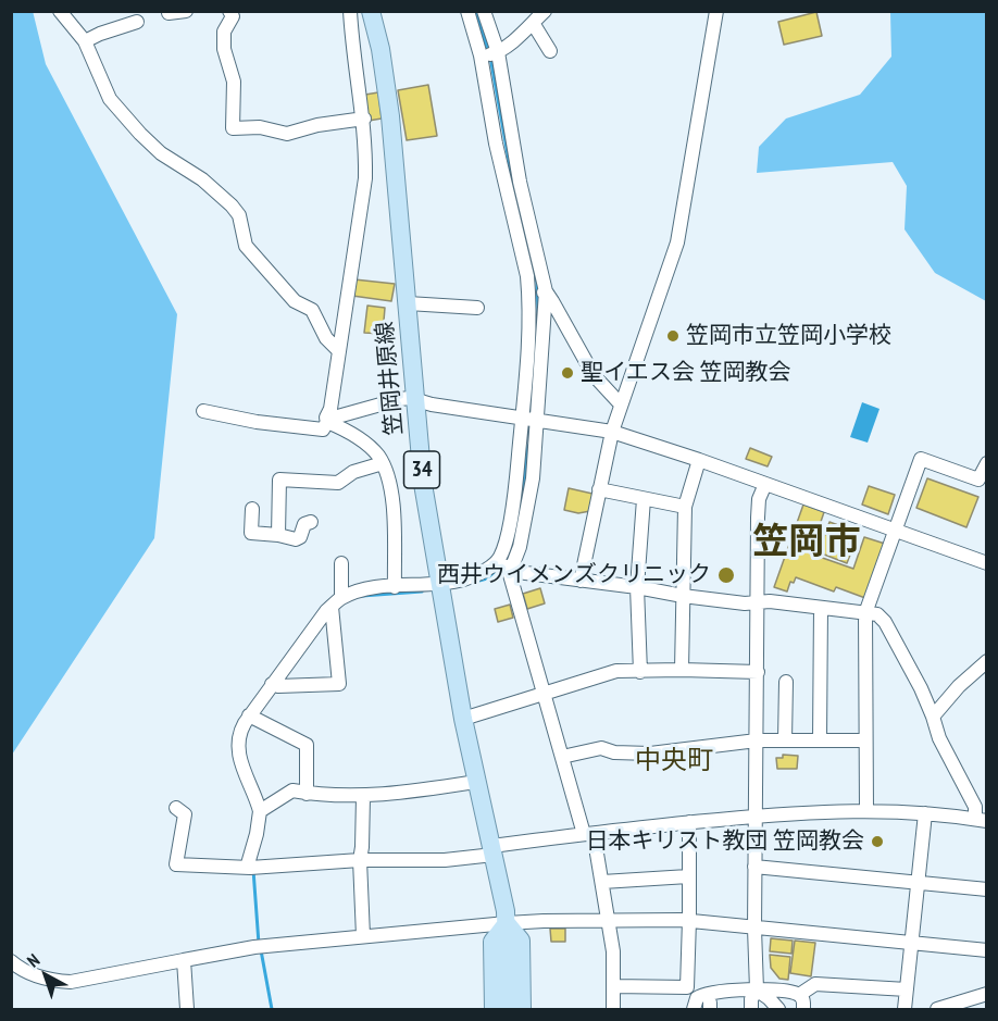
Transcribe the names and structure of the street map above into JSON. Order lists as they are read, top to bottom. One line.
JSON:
{"streets":{"main road":["笠岡井原線","34"]},"districts":["笠岡市","中央町"],"places":["笠岡市立笠岡小学校","聖イエス会 笠岡教会","西井ウイメンズクリニック","日本キリスト教団 笠岡教会"],"north":"top left"}
